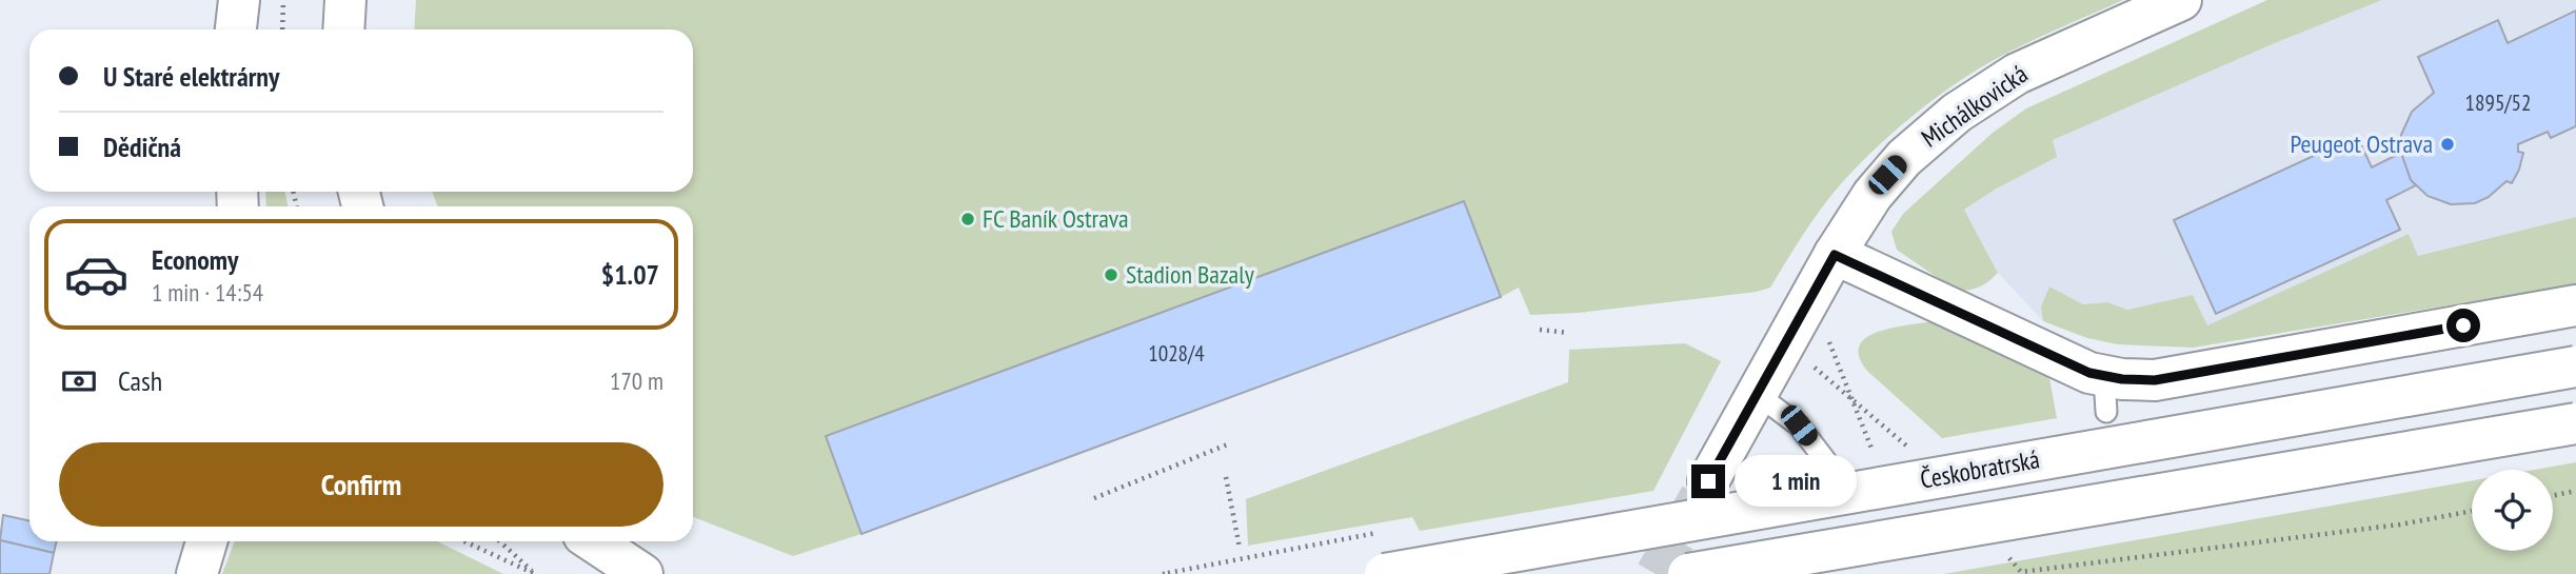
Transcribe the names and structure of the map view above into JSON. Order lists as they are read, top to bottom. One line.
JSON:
{"streets":{"street":["Michálkovická","Českobratrská"]},"places":["Peugeot Ostrava","FC Baník Ostrava","Stadion Bazaly"],"house_numbers":["1895/52","1028/4"],"page":{"banner":["U Staré elektrárny","Dědičná"],"list":[{"name":"Economy","note":"1 min · 14:54","value":"$1.07"}],"pay":["Cash","170 m"],"buttons":"Confirm","bubble":"1 min"}}
